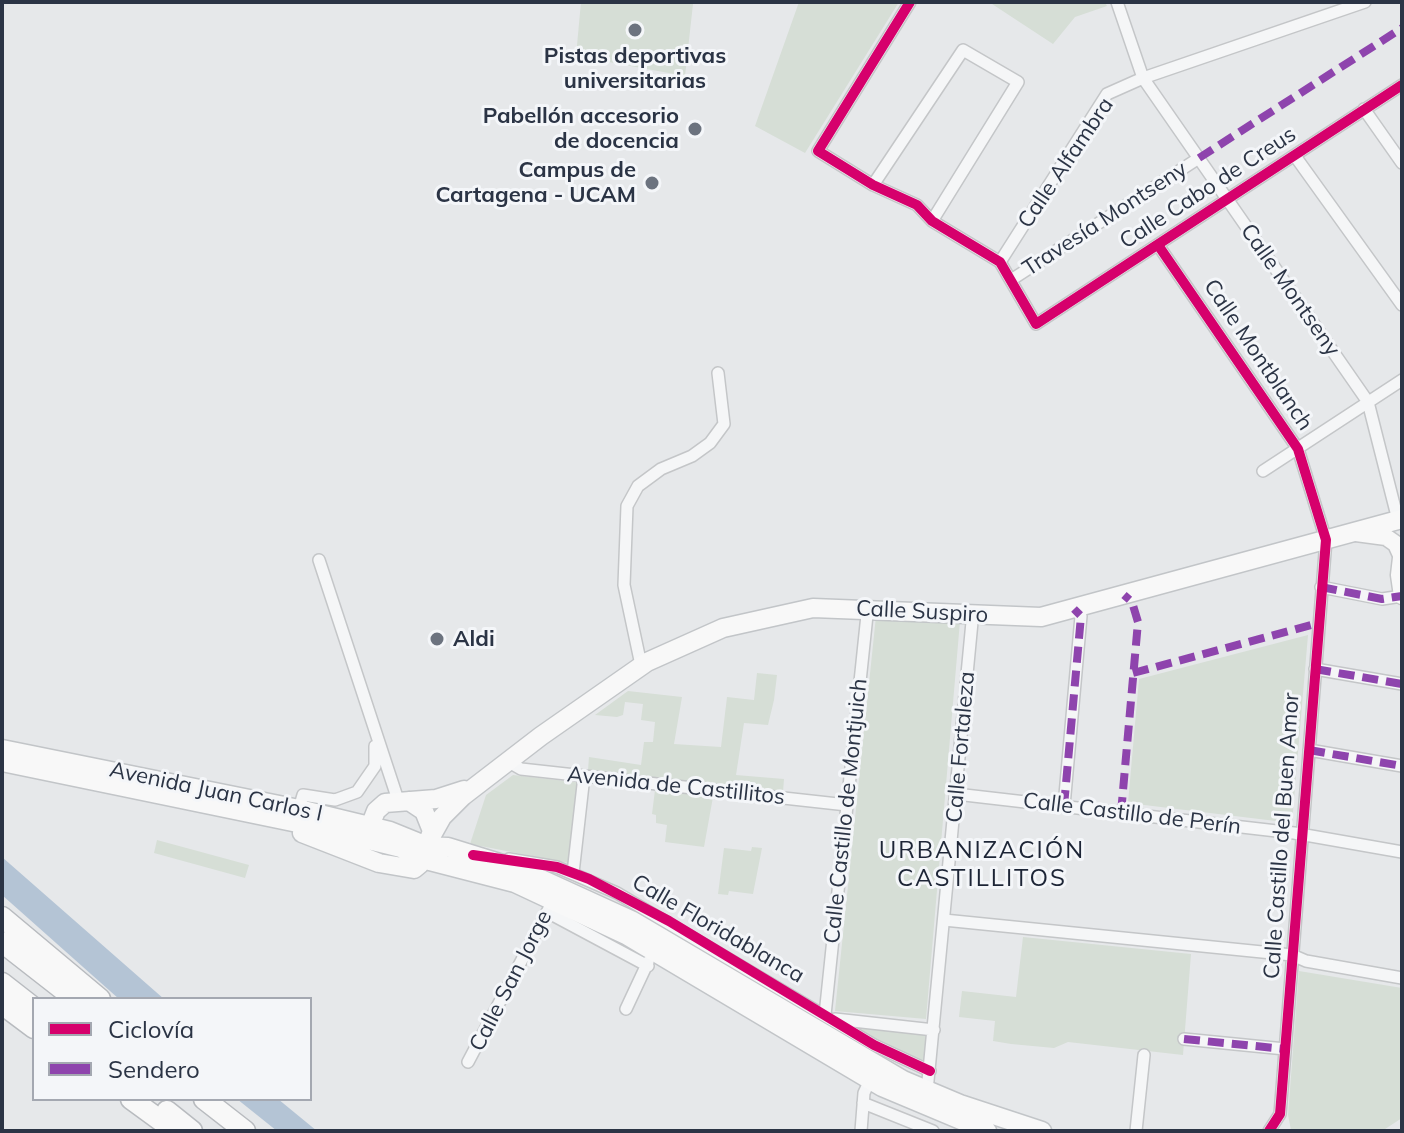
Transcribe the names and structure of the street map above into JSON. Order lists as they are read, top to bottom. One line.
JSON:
{"streets":{"main road":["Calle Suspiro","Avenida Juan Carlos I","Calle Floridablanca"],"street":["Calle Alfambra","Calle Cabo de Creus","Travesía Montseny","Calle Montseny","Calle Montblanch","Calle Fortaleza","Avenida de Castillitos","Calle Castillo de Montjuich","Calle Castillo de Perín","Calle Castillo del Buen Amor","Calle San Jorge"]},"crossings":[["Calle Alfambra","Calle Montseny"],["Calle Cabo de Creus","Travesía Montseny"],["Calle Cabo de Creus","Calle Montseny"],["Calle Cabo de Creus","Calle Montblanch"],["Travesía Montseny","Calle Montseny"],["Calle Montseny","Calle Suspiro"],["Calle Montblanch","Calle Suspiro"],["Calle Montblanch","Calle Castillo del Buen Amor"],["Calle Suspiro","Calle Fortaleza"],["Calle Suspiro","Avenida de Castillitos"],["Calle Suspiro","Calle Castillo de Montjuich"],["Calle Suspiro","Calle Castillo del Buen Amor"],["Calle Fortaleza","Calle Castillo de Perín"],["Calle Fortaleza","Calle Floridablanca"],["Avenida de Castillitos","Calle Castillo de Montjuich"],["Avenida Juan Carlos I","Calle Floridablanca"],["Calle Castillo de Montjuich","Calle Floridablanca"],["Calle Castillo de Perín","Calle Castillo del Buen Amor"]],"districts":["URBANIZACIÓN CASTILLITOS"],"places":["Pistas deportivas universitarias","Pabellón accesorio de docencia","Campus de Cartagena - UCAM","Aldi"],"legend":["Ciclovía","Sendero"]}
